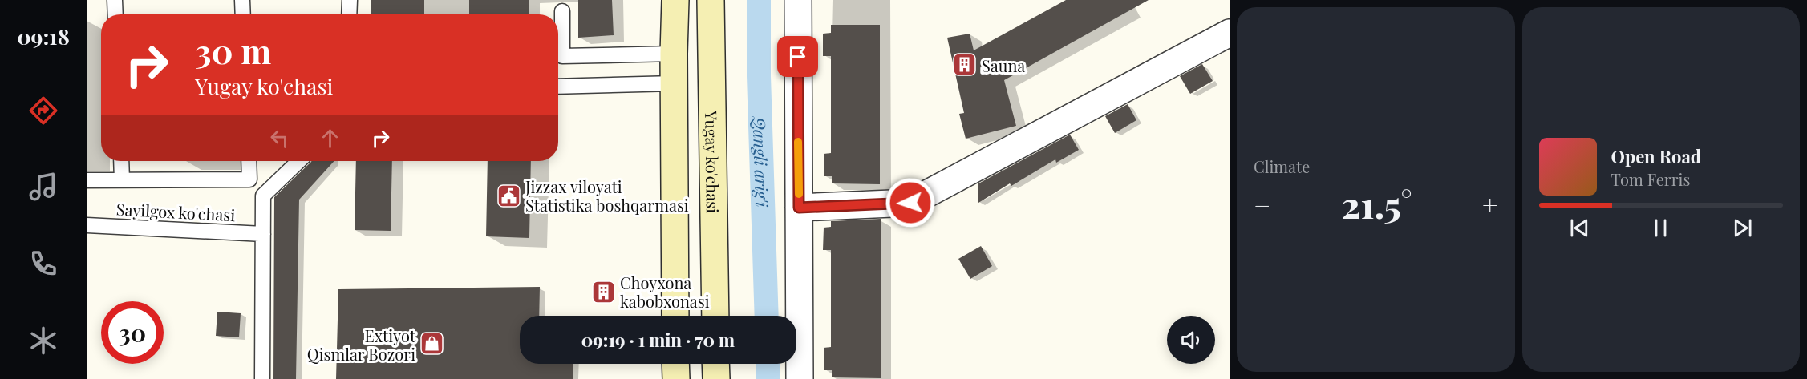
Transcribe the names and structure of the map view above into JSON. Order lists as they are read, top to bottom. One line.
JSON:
{"streets":{"main road":["Yugay ko'chasi"],"lane":["Sayilgox ko'chasi"]},"water":["Qangli arig'i"],"places":{"building":["Sauna","Choyxona kabobxonasi"],"public building":["Jizzax viloyati Statistika boshqarmasi"],"shop":["Extiyot Qismlar Bozori"]},"page":{"tabs":"09:18","tile":"Climate","turn":["30 m","Yugay ko'chasi"],"song":["Open Road","Tom Ferris"],"heat":["−","21.5°","+"],"limit":"30","trip":"09:19 · 1 min · 70 m"}}
